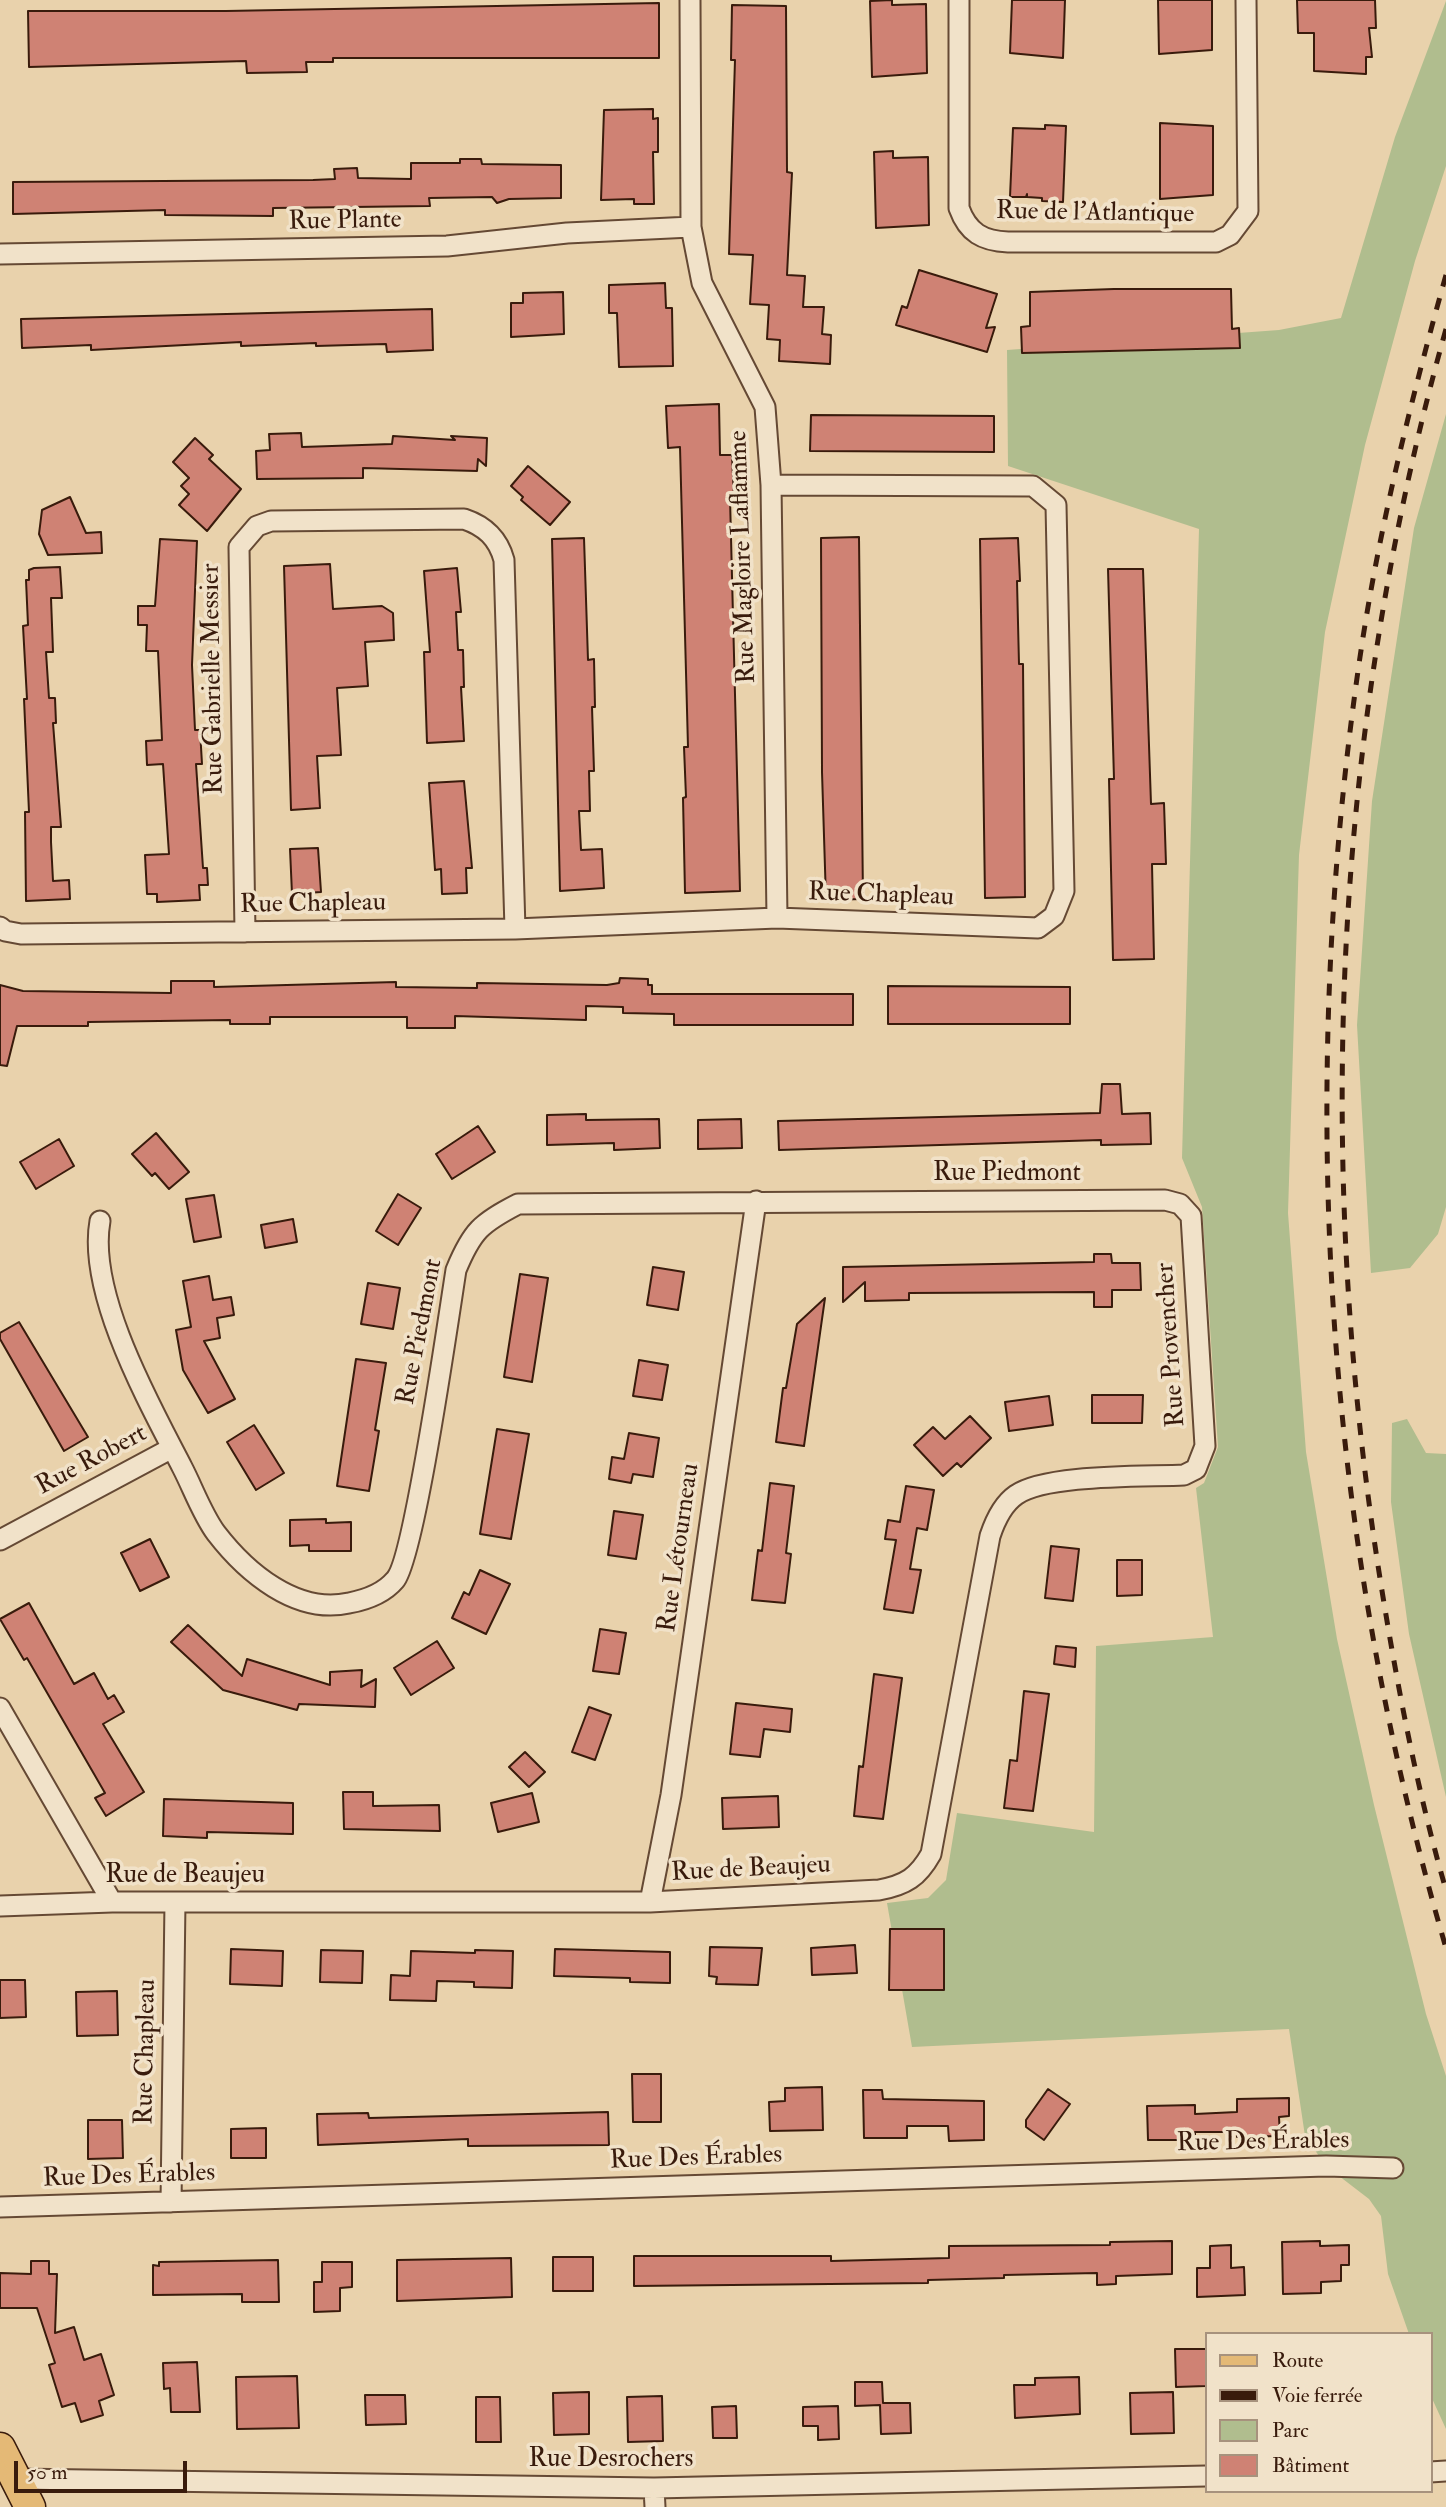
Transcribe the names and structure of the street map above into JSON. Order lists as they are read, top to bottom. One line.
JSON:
{"streets":{"street":["Rue de l'Atlantique","Rue Plante","Rue Magloire Laflamme","Rue Gabrielle Messier","Rue Chapleau","Rue Piedmont","Rue Provencher","Rue Robert","Rue Létourneau","Rue de Beaujeu","Rue Des Érables","Rue Desrochers"]},"crossings":[["Rue Plante","Rue Magloire Laflamme"],["Rue Magloire Laflamme","Rue Chapleau"],["Rue Gabrielle Messier","Rue Chapleau"],["Rue Chapleau","Rue de Beaujeu"],["Rue Chapleau","Rue Des Érables"],["Rue Piedmont","Rue Provencher"],["Rue Piedmont","Rue Robert"],["Rue Piedmont","Rue Létourneau"],["Rue Provencher","Rue de Beaujeu"],["Rue Létourneau","Rue de Beaujeu"]],"legend":["Route","Voie ferrée","Parc","Bâtiment"],"scale_bar":"50 m"}
